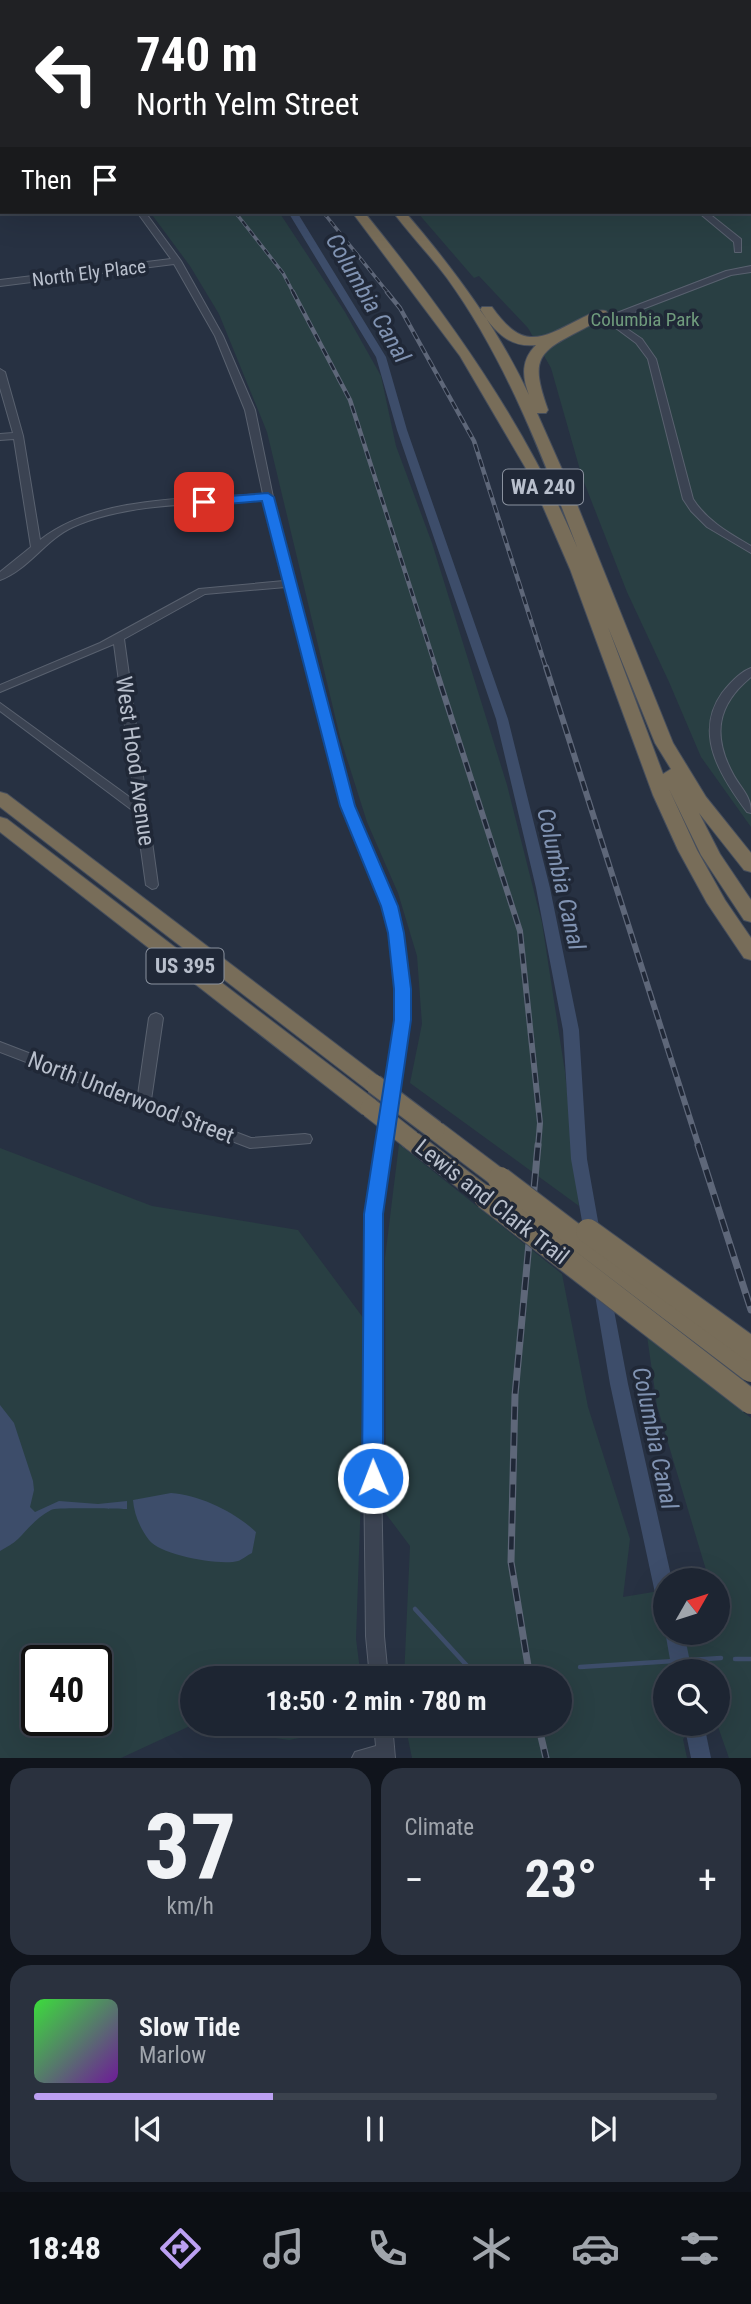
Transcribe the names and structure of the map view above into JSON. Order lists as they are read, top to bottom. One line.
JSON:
{"streets":{"highway":["WA 240","US 395","Lewis and Clark Trail"],"street":["North Ely Place","West Hood Avenue","North Underwood Street"]},"water":["Columbia Canal"],"parks":["Columbia Park"],"north":"top right","page":{"turn":["740 m","North Yelm Street"],"then":"Then","limit":"40","trip":"18:50 · 2 min · 780 m","tile":[["37","km/h"],"Climate"],"heat":["−","23°","+"],"song":["Slow Tide","Marlow"],"tabs":"18:48"}}
